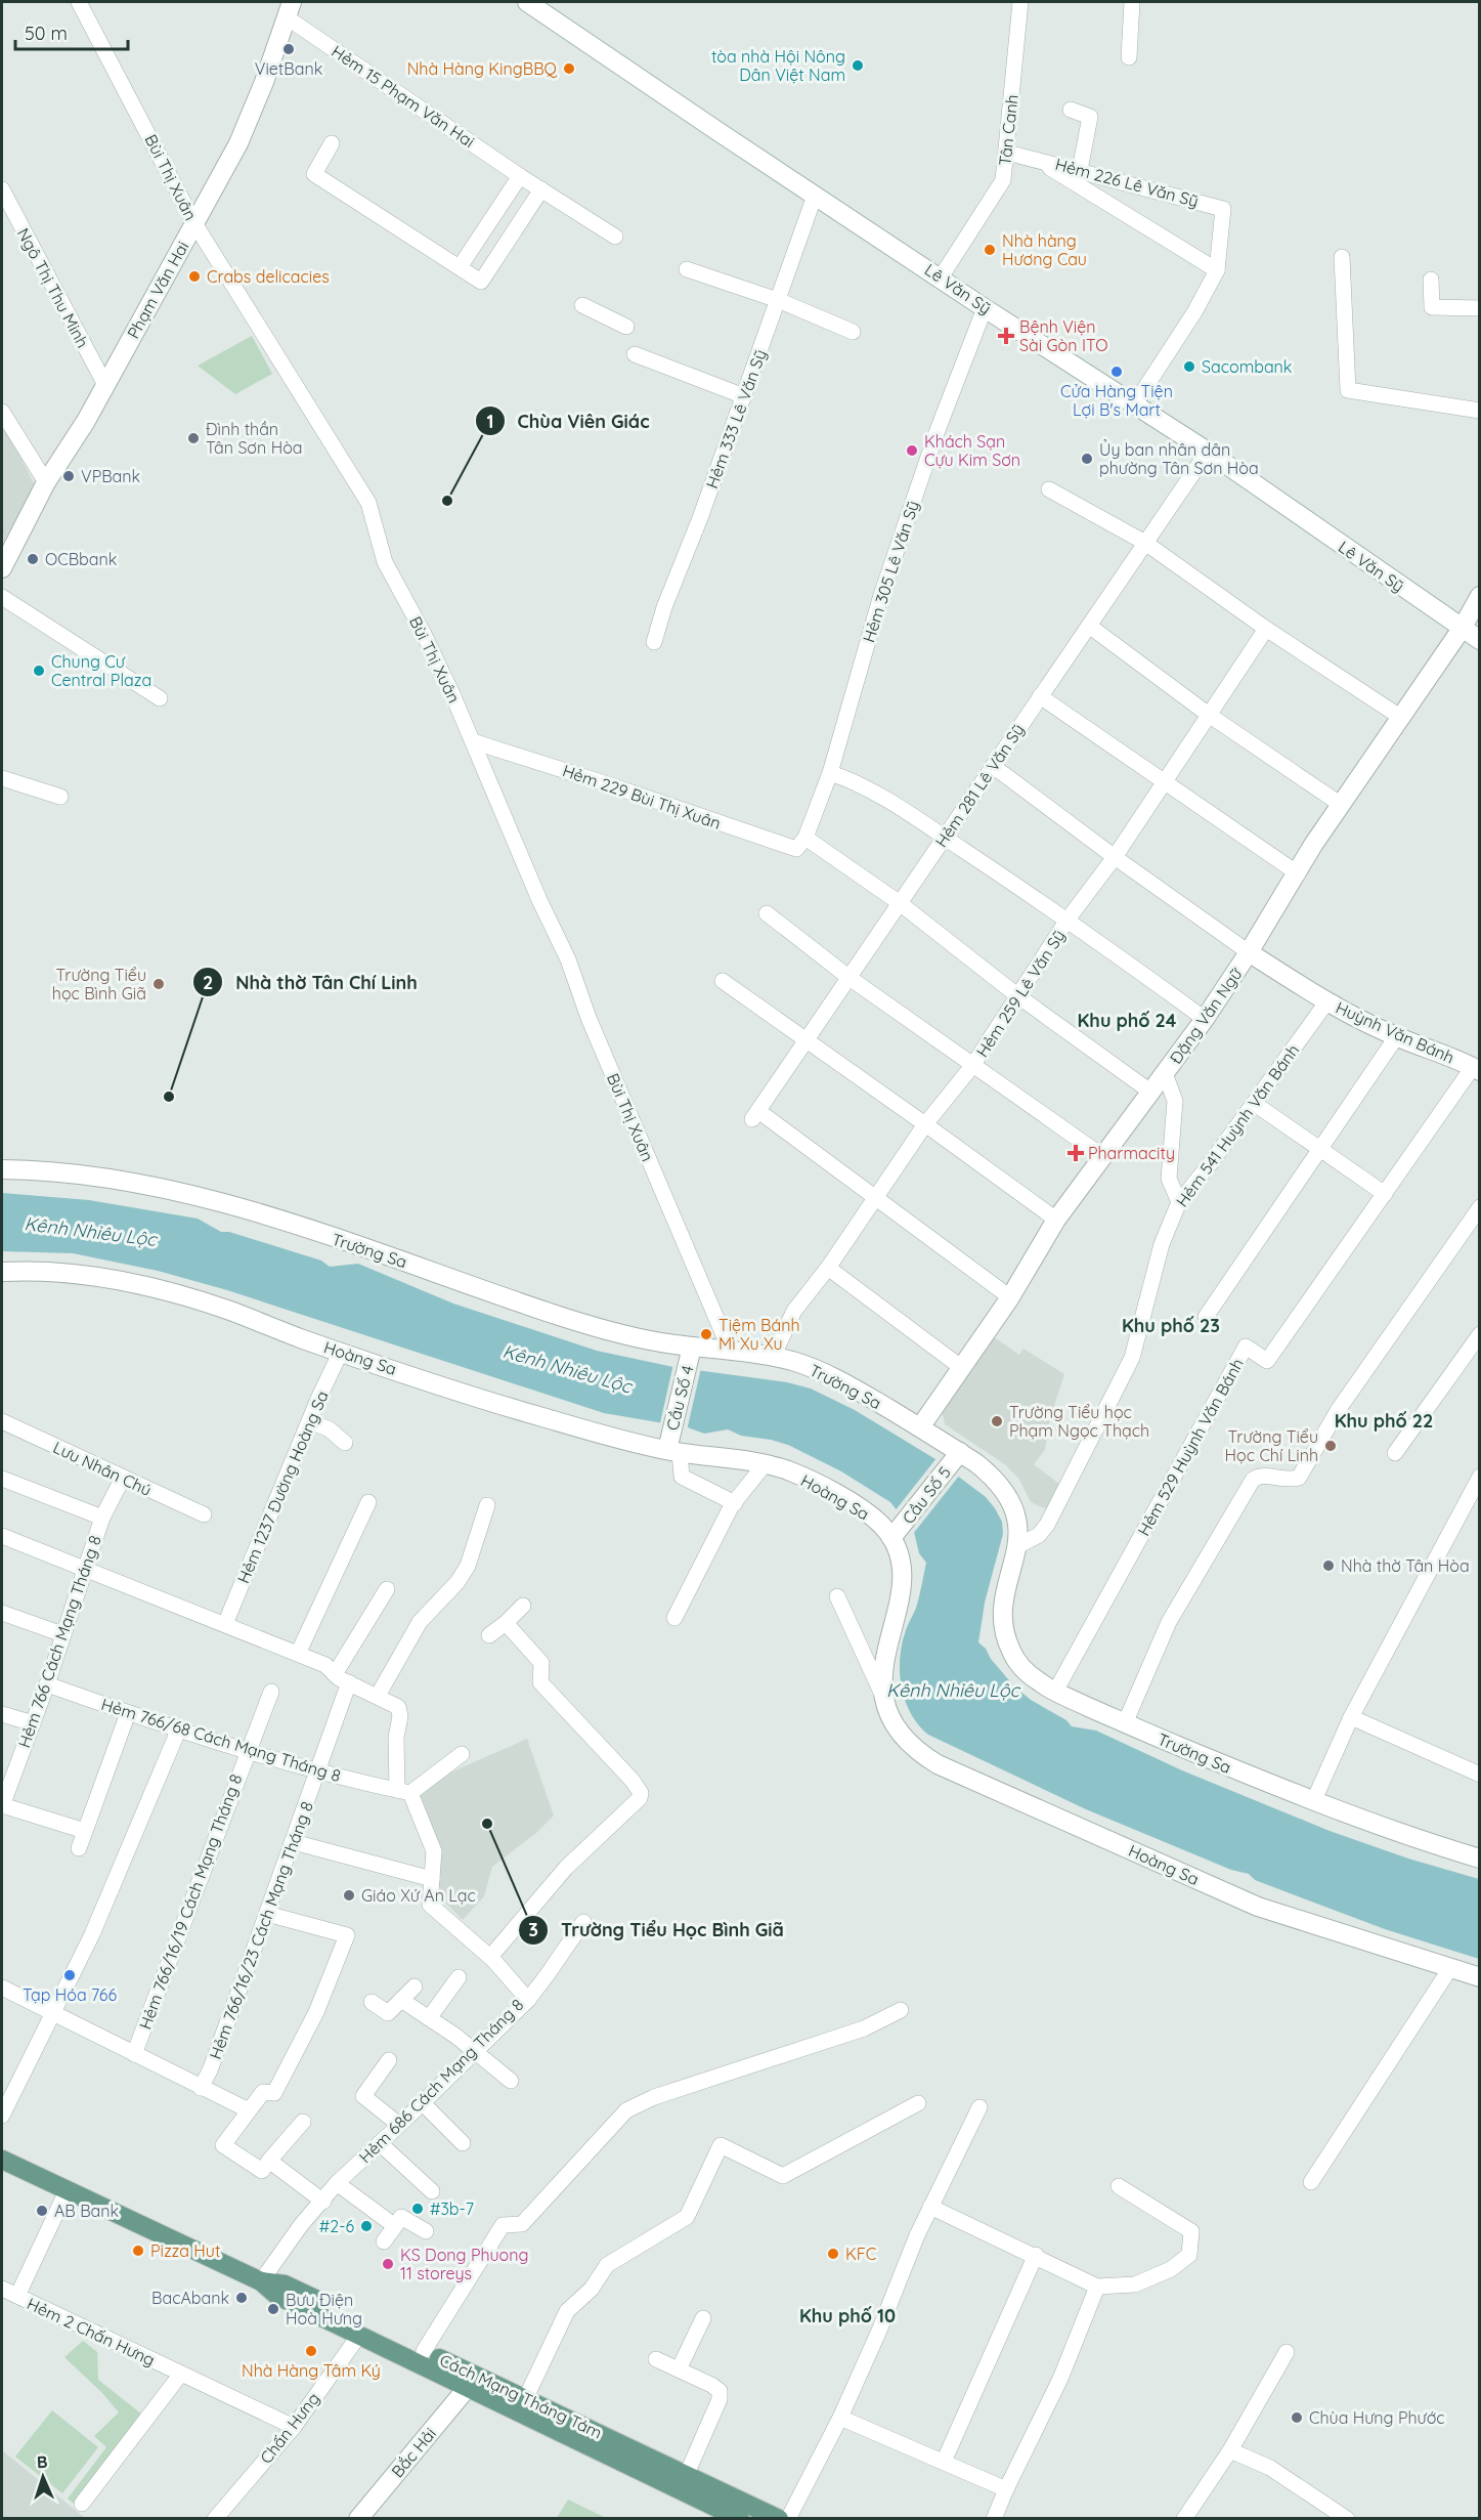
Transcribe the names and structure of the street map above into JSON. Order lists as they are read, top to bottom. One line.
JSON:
{"streets":{"main road":["Cách Mạng Tháng Tám"],"street":["Hẻm 15 Phạm Văn Hai","Tân Canh","Bùi Thị Xuân","Hẻm 226 Lê Văn Sỹ","Ngô Thị Thu Minh","Lê Văn Sỹ","Phạm Văn Hai","Hẻm 333 Lê Văn Sỹ","Hẻm 305 Lê Văn Sỹ","Hẻm 281 Lê Văn Sỹ","Hẻm 229 Bùi Thị Xuân","Hẻm 259 Lê Văn Sỹ","Đặng Văn Ngữ","Huỳnh Văn Bánh","Hẻm 541 Huỳnh Văn Bánh","Trường Sa","Hoàng Sa","Cầu Số 4","Hẻm 529 Huỳnh Văn Bánh","Lưu Nhân Chú","Hẻm 1237 Đường Hoàng Sa","Cầu Số 5","Hẻm 766 Cách Mạng Tháng 8","Hẻm 766/68 Cách Mạng Tháng 8","Hẻm 766/16/19 Cách Mạng Tháng 8","Hẻm 766/16/23 Cách Mạng Tháng 8","Hẻm 686 Cách Mạng Tháng 8","Hẻm 2 Chấn Hưng","Chấn Hưng","Bắc Hải"]},"crossings":[["Hẻm 15 Phạm Văn Hai","Phạm Văn Hai"],["Tân Canh","Lê Văn Sỹ"],["Bùi Thị Xuân","Phạm Văn Hai"],["Bùi Thị Xuân","Hẻm 229 Bùi Thị Xuân"],["Bùi Thị Xuân","Trường Sa"],["Hẻm 226 Lê Văn Sỹ","Lê Văn Sỹ"],["Ngô Thị Thu Minh","Phạm Văn Hai"],["Lê Văn Sỹ","Hẻm 333 Lê Văn Sỹ"],["Lê Văn Sỹ","Hẻm 305 Lê Văn Sỹ"],["Lê Văn Sỹ","Hẻm 281 Lê Văn Sỹ"],["Lê Văn Sỹ","Đặng Văn Ngữ"],["Hẻm 305 Lê Văn Sỹ","Hẻm 229 Bùi Thị Xuân"],["Hẻm 281 Lê Văn Sỹ","Hẻm 259 Lê Văn Sỹ"],["Hẻm 259 Lê Văn Sỹ","Trường Sa"],["Đặng Văn Ngữ","Huỳnh Văn Bánh"],["Đặng Văn Ngữ","Trường Sa"],["Huỳnh Văn Bánh","Hẻm 541 Huỳnh Văn Bánh"],["Huỳnh Văn Bánh","Hẻm 529 Huỳnh Văn Bánh"],["Hẻm 541 Huỳnh Văn Bánh","Trường Sa"],["Trường Sa","Cầu Số 4"],["Trường Sa","Hẻm 529 Huỳnh Văn Bánh"],["Trường Sa","Cầu Số 5"],["Hoàng Sa","Cầu Số 4"],["Hoàng Sa","Hẻm 1237 Đường Hoàng Sa"],["Hoàng Sa","Cầu Số 5"],["Lưu Nhân Chú","Hẻm 766 Cách Mạng Tháng 8"],["Hẻm 766 Cách Mạng Tháng 8","Hẻm 766/68 Cách Mạng Tháng 8"],["Hẻm 766/68 Cách Mạng Tháng 8","Hẻm 766/16/19 Cách Mạng Tháng 8"],["Hẻm 766/68 Cách Mạng Tháng 8","Hẻm 766/16/23 Cách Mạng Tháng 8"],["Hẻm 766/68 Cách Mạng Tháng 8","Hẻm 686 Cách Mạng Tháng 8"],["Hẻm 686 Cách Mạng Tháng 8","Cách Mạng Tháng Tám"],["Hẻm 2 Chấn Hưng","Chấn Hưng"],["Cách Mạng Tháng Tám","Chấn Hưng"],["Cách Mạng Tháng Tám","Bắc Hải"]],"districts":["Khu phố 24","Khu phố 23","Khu phố 22","Khu phố 10"],"water":["Kênh Nhiêu Lộc"],"places":{"other":["VietBank","tòa nhà Hội Nông Dân Việt Nam","Nhà Hàng KingBBQ","Nhà hàng Hương Cau","Crabs delicacies","Sacombank","Cửa Hàng Tiện Lợi B's Mart","Đình thần Tân Sơn Hòa","Khách Sạn Cựu Kim Sơn","Ủy ban nhân dân phường Tân Sơn Hòa","VPBank","Chùa Viên Giác","OCBbank","Chung Cư Central Plaza","Trường Tiểu học Bình Giã","Nhà thờ Tân Chí Linh","Tiệm Bánh Mì Xu Xu","Trường Tiểu học Phạm Ngọc Thạch","Trường Tiểu Học Chí Linh","Nhà thờ Tân Hòa","Trường Tiểu Học Bình Giã","Giáo Xứ An Lạc","Tạp Hóa 766","#3b-7","AB Bank","#2-6","Pizza Hut","KFC","KS Dong Phuong 11 storeys","BacAbank","Bưu Điện Hoà Hưng","Nhà Hàng Tâm Ký","Chùa Hưng Phước"],"health":["Bệnh Viện Sài Gòn ITO","Pharmacity"]},"scale_bar":"50 m","north":"top"}
